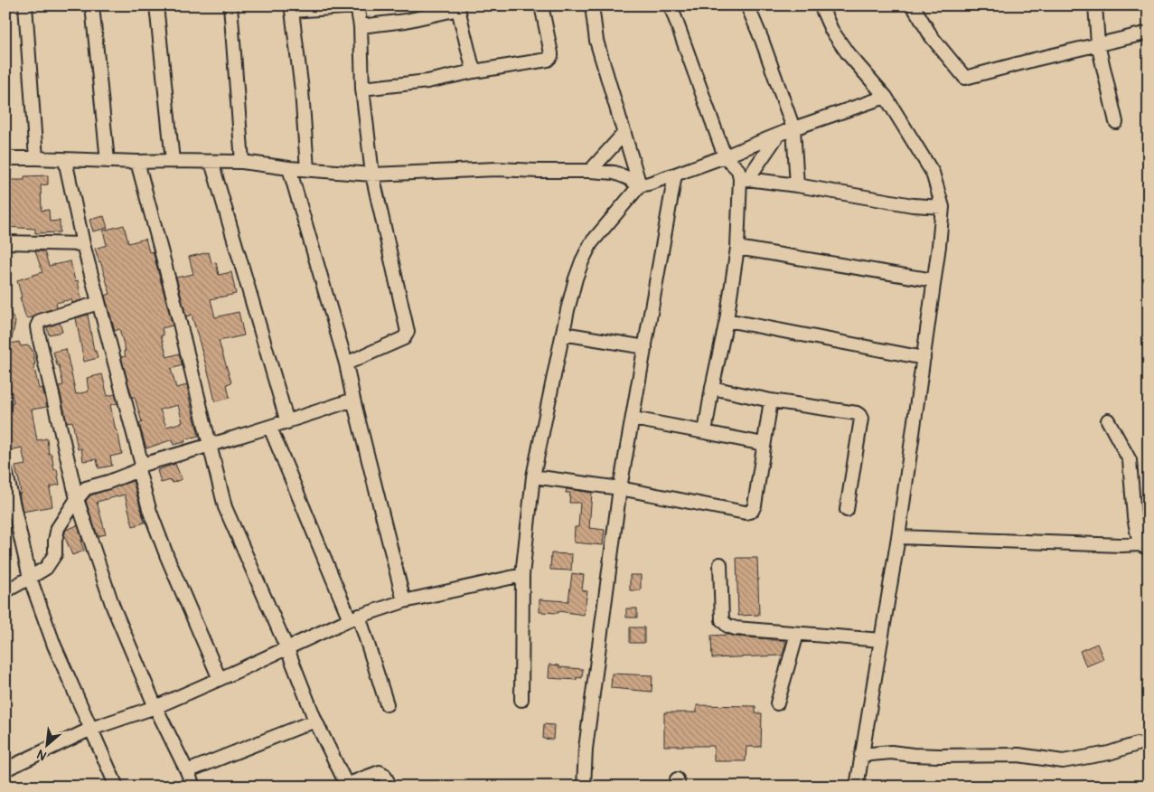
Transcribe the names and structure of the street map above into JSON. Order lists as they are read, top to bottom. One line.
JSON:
{"north":"bottom left"}
